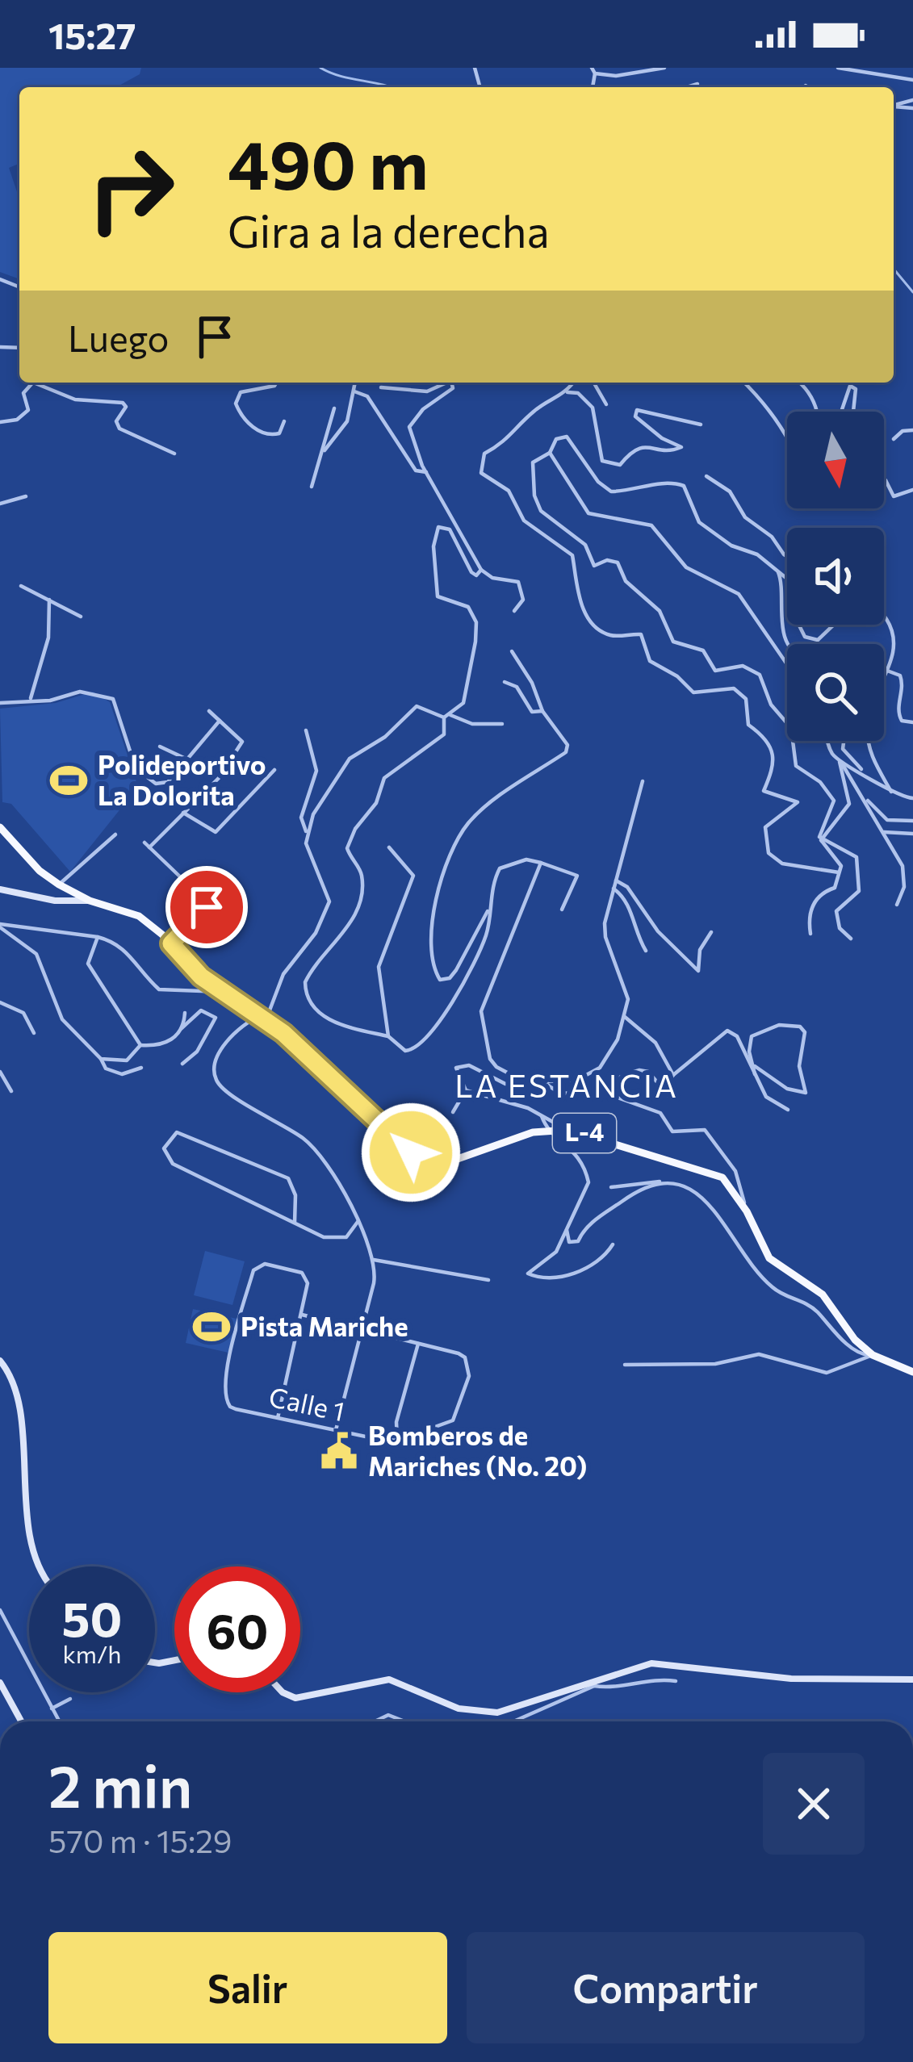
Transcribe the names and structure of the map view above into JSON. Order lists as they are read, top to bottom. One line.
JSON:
{"streets":{"main road":["L-4"],"street":["Calle 1"]},"districts":["LA ESTANCIA"],"places":{"sports":["Polideportivo La Dolorita","Pista Mariche"],"public building":["Bomberos de Mariches (No. 20)"]},"north":"bottom","page":{"status":"15:27","turn":["490 m","Gira a la derecha"],"then":"Luego","speed":"50 km/h","limit":"60","heading":["2 min","570 m · 15:29"],"buttons":["Salir","Compartir"]}}
